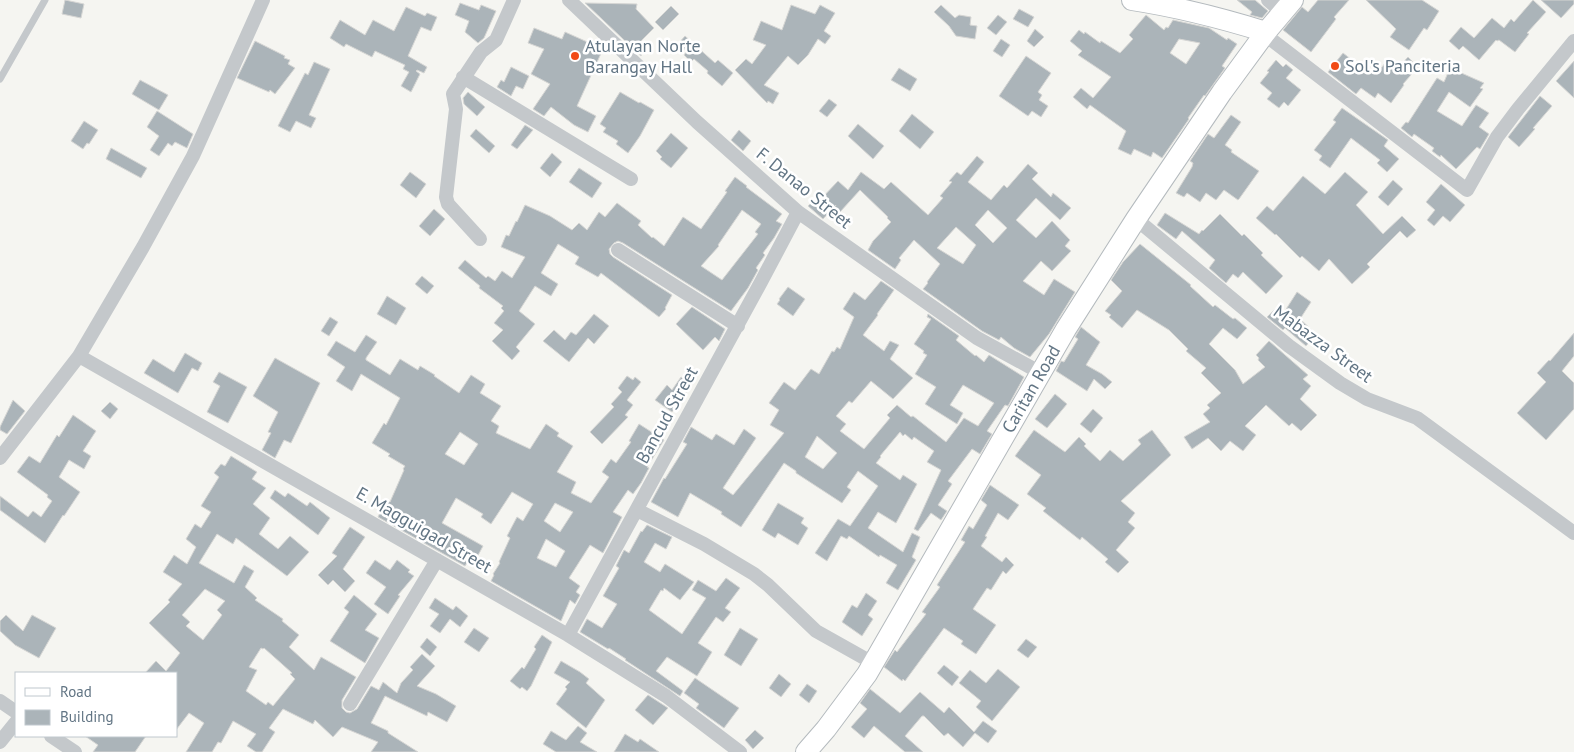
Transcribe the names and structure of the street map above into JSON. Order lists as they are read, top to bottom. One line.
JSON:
{"streets":{"main road":["Caritan Road"],"street":["F. Danao Street","Mabazza Street","Bancud Street","E. Magguigad Street"]},"crossings":[["F. Danao Street","Caritan Road"],["F. Danao Street","Bancud Street"],["Mabazza Street","Caritan Road"],["Bancud Street","E. Magguigad Street"]],"places":["Atulayan Norte Barangay Hall","Sol's Panciteria"],"legend":["Road","Building"]}
